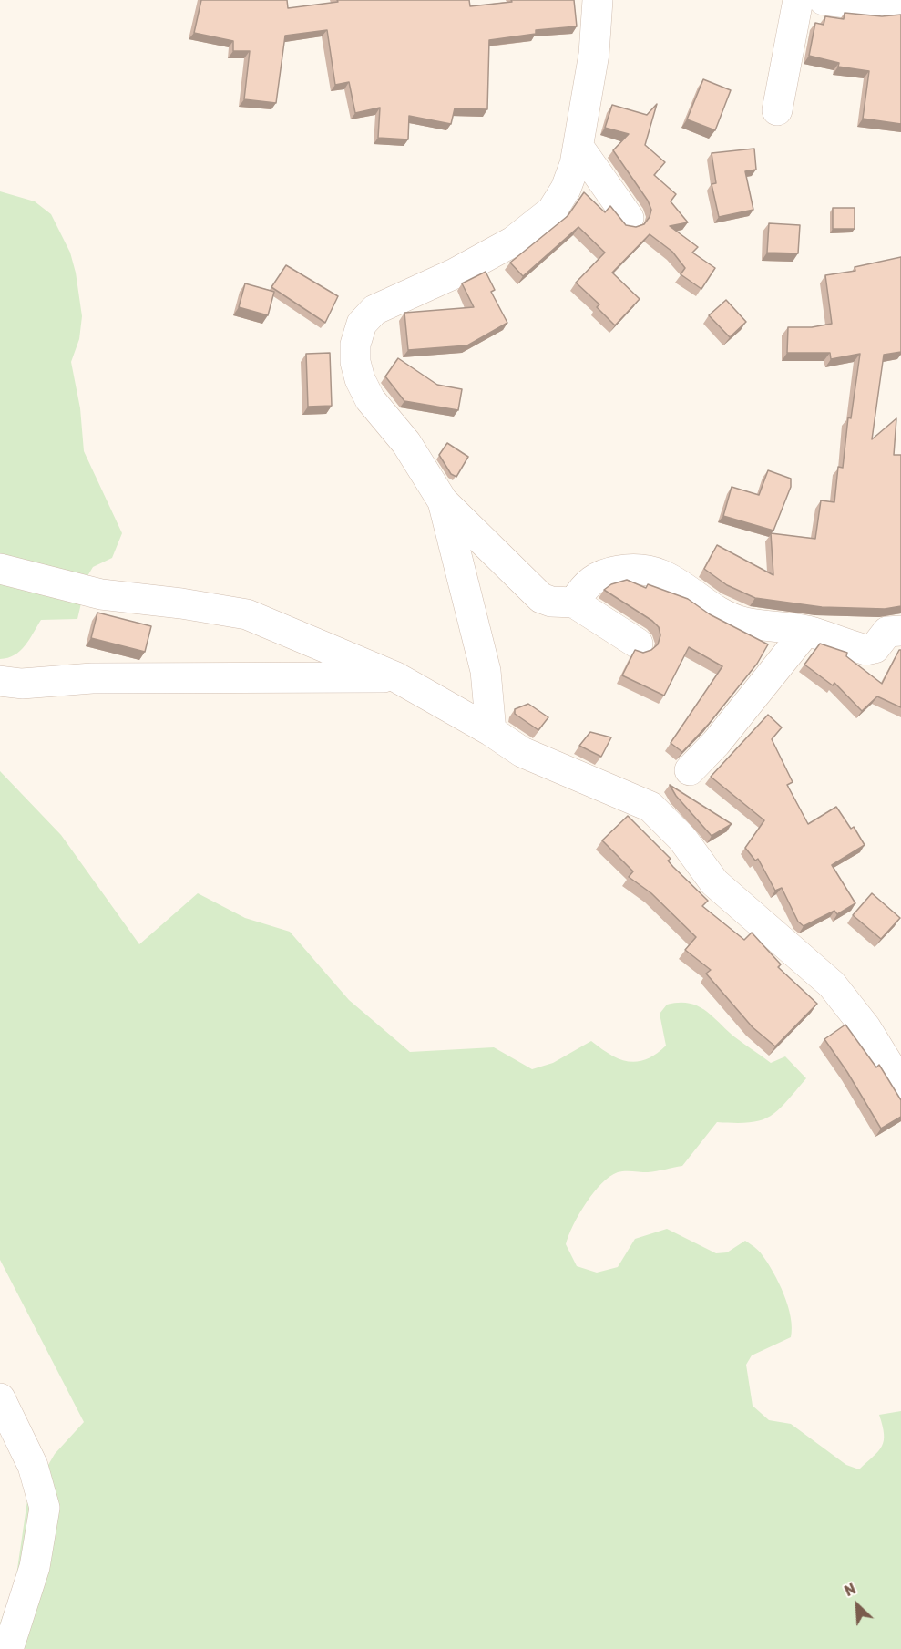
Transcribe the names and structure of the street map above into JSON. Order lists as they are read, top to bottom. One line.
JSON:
{"north":"top left"}
